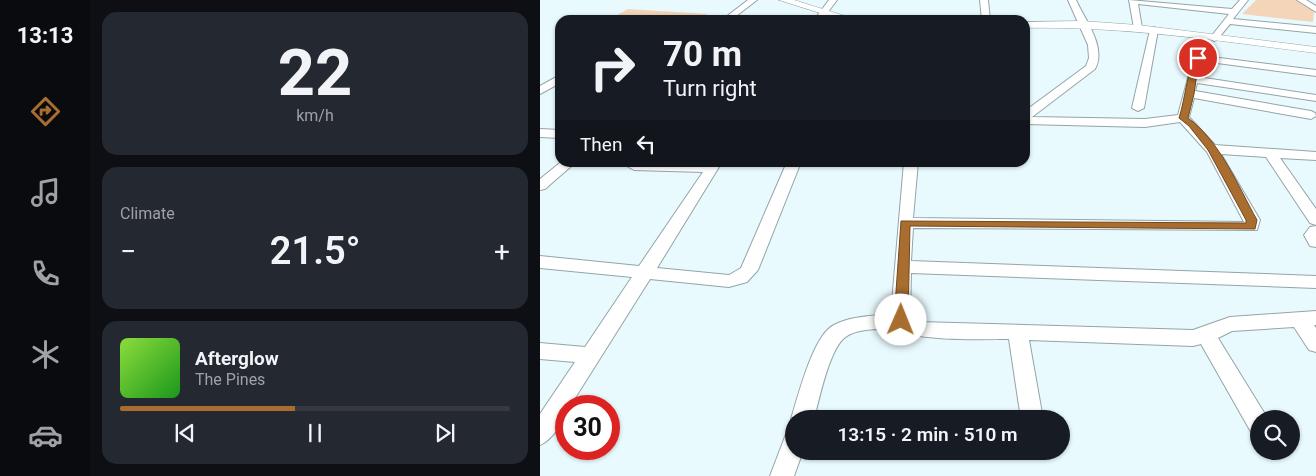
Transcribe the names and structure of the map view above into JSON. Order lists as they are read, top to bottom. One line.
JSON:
{"page":{"tabs":"13:13","tile":[["22","km/h"],"Climate"],"turn":["70 m","Turn right"],"then":"Then","heat":["−","21.5°","+"],"song":["Afterglow","The Pines"],"limit":"30","trip":"13:15 · 2 min · 510 m"}}
